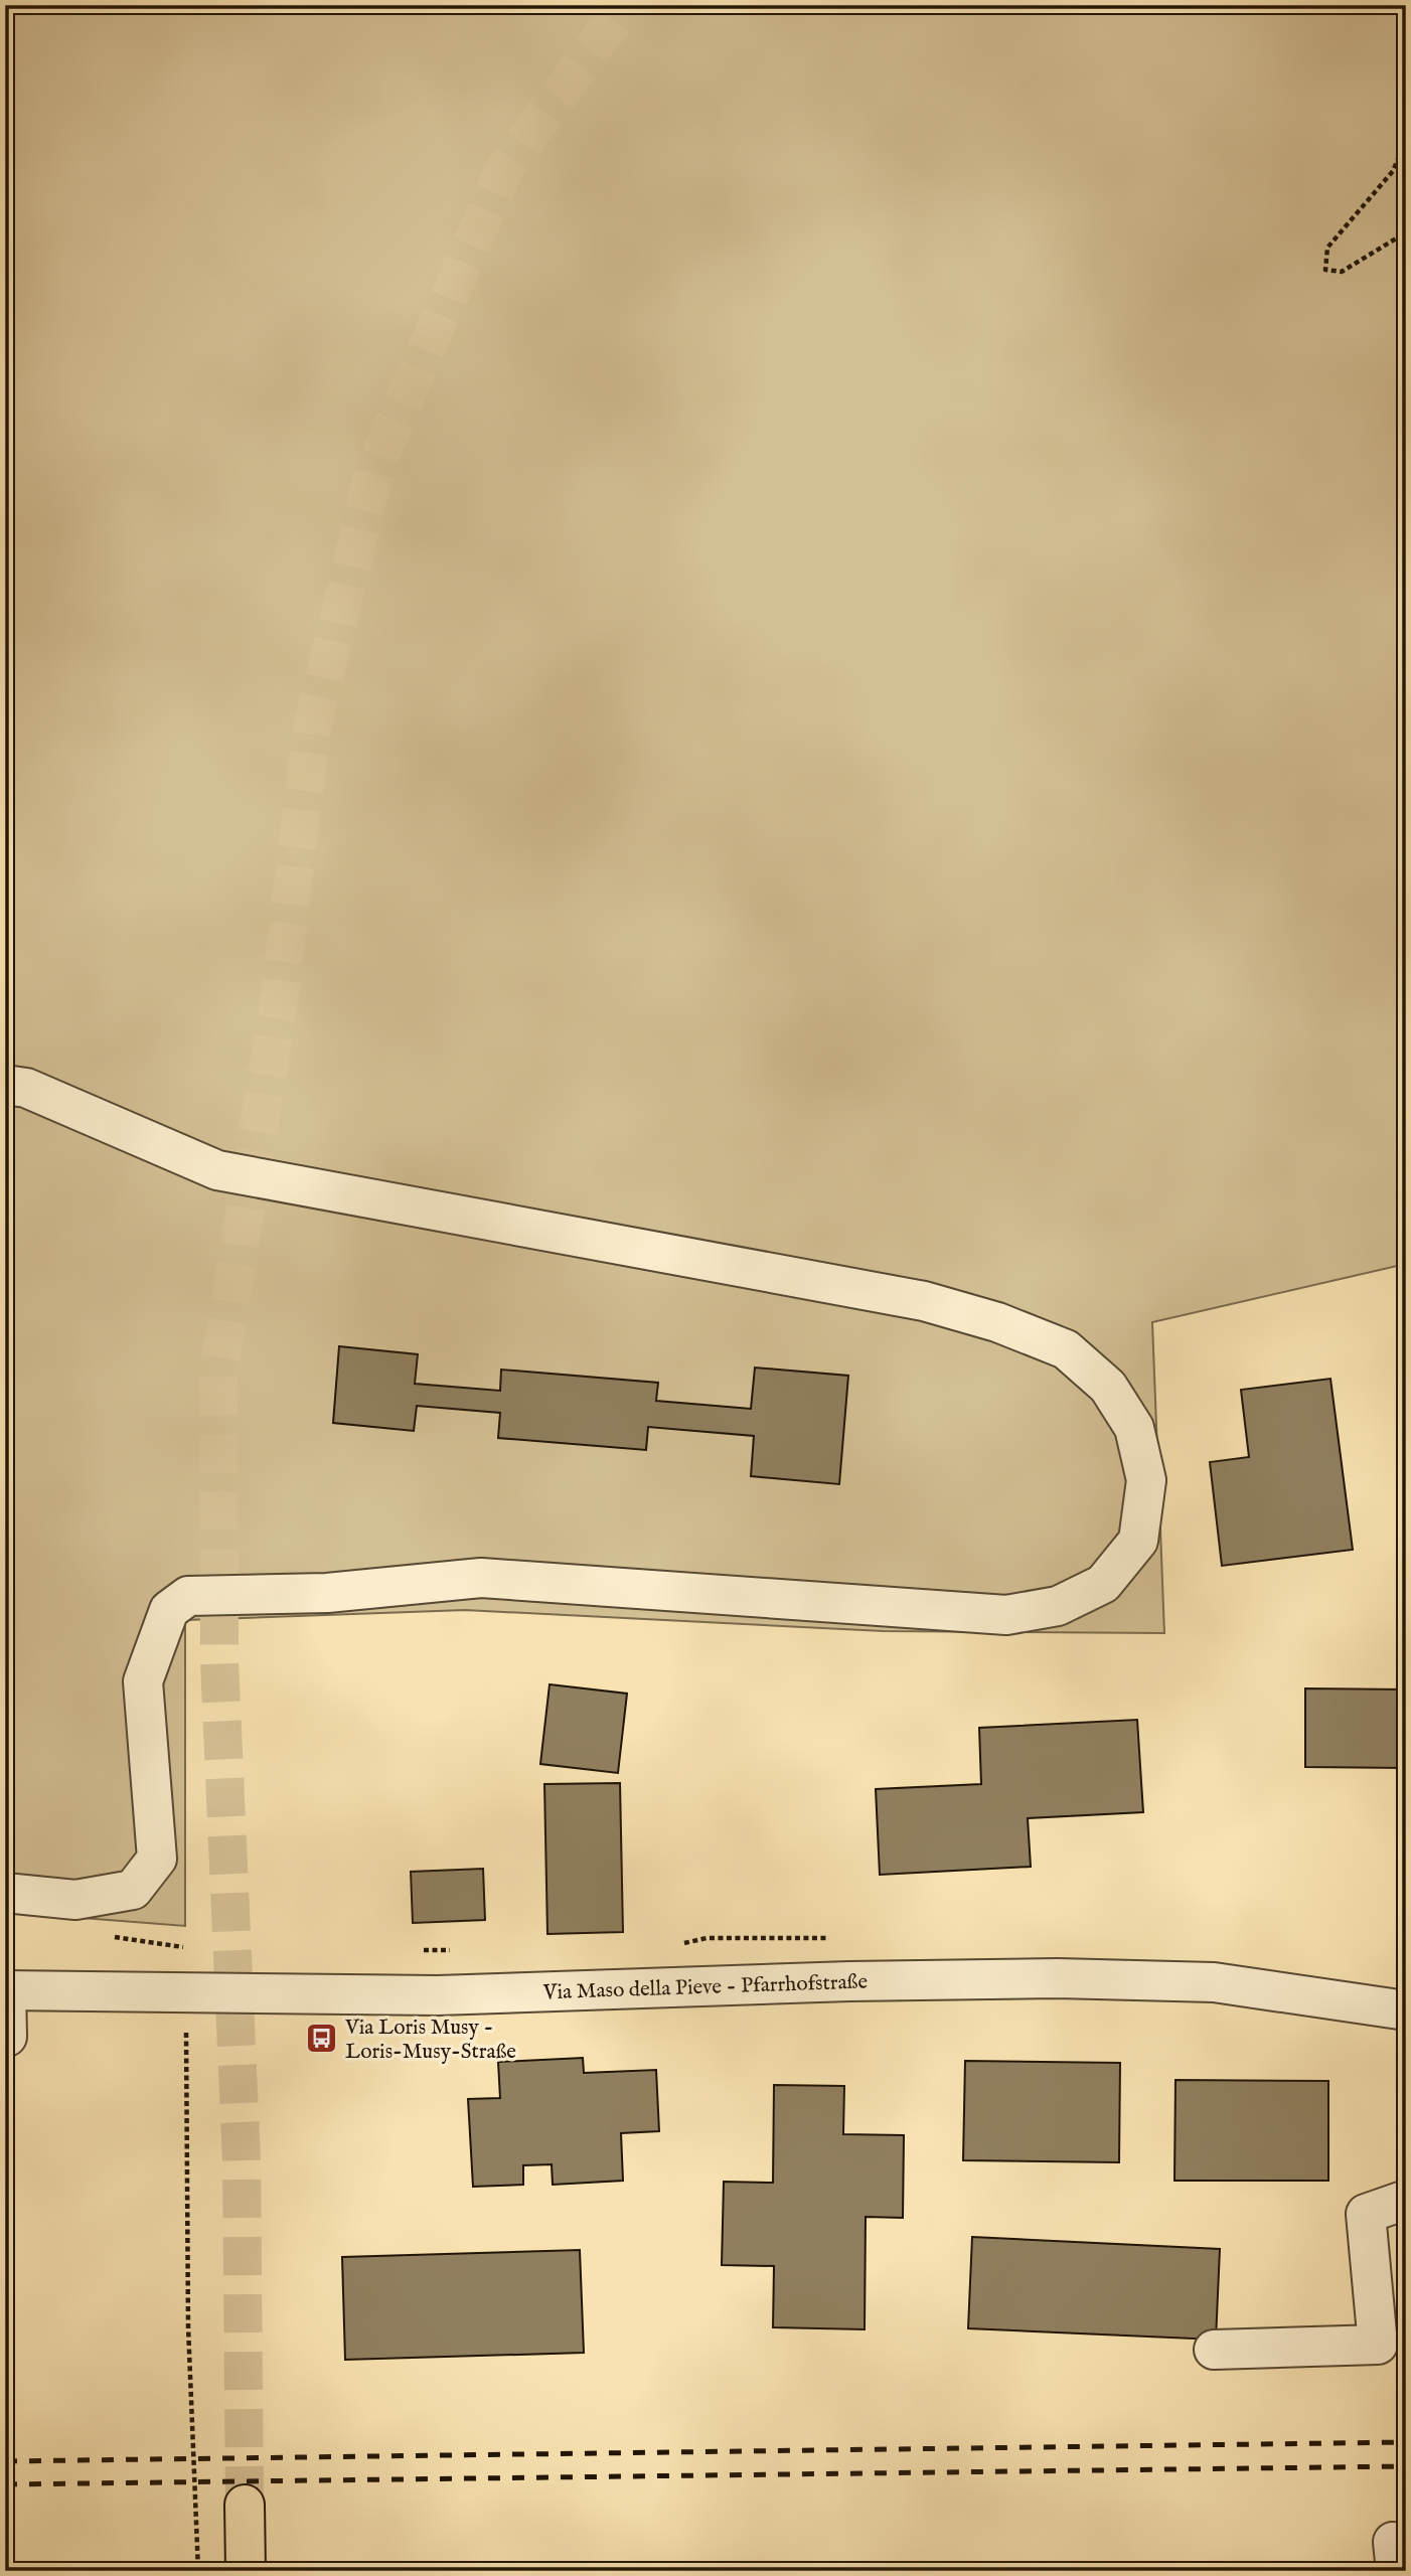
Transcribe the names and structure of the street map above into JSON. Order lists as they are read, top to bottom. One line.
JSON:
{"streets":{"street":["Via Maso della Pieve - Pfarrhofstraße"]},"places":{"bus stop":["Via Loris Musy - Loris-Musy-Straße"]}}
